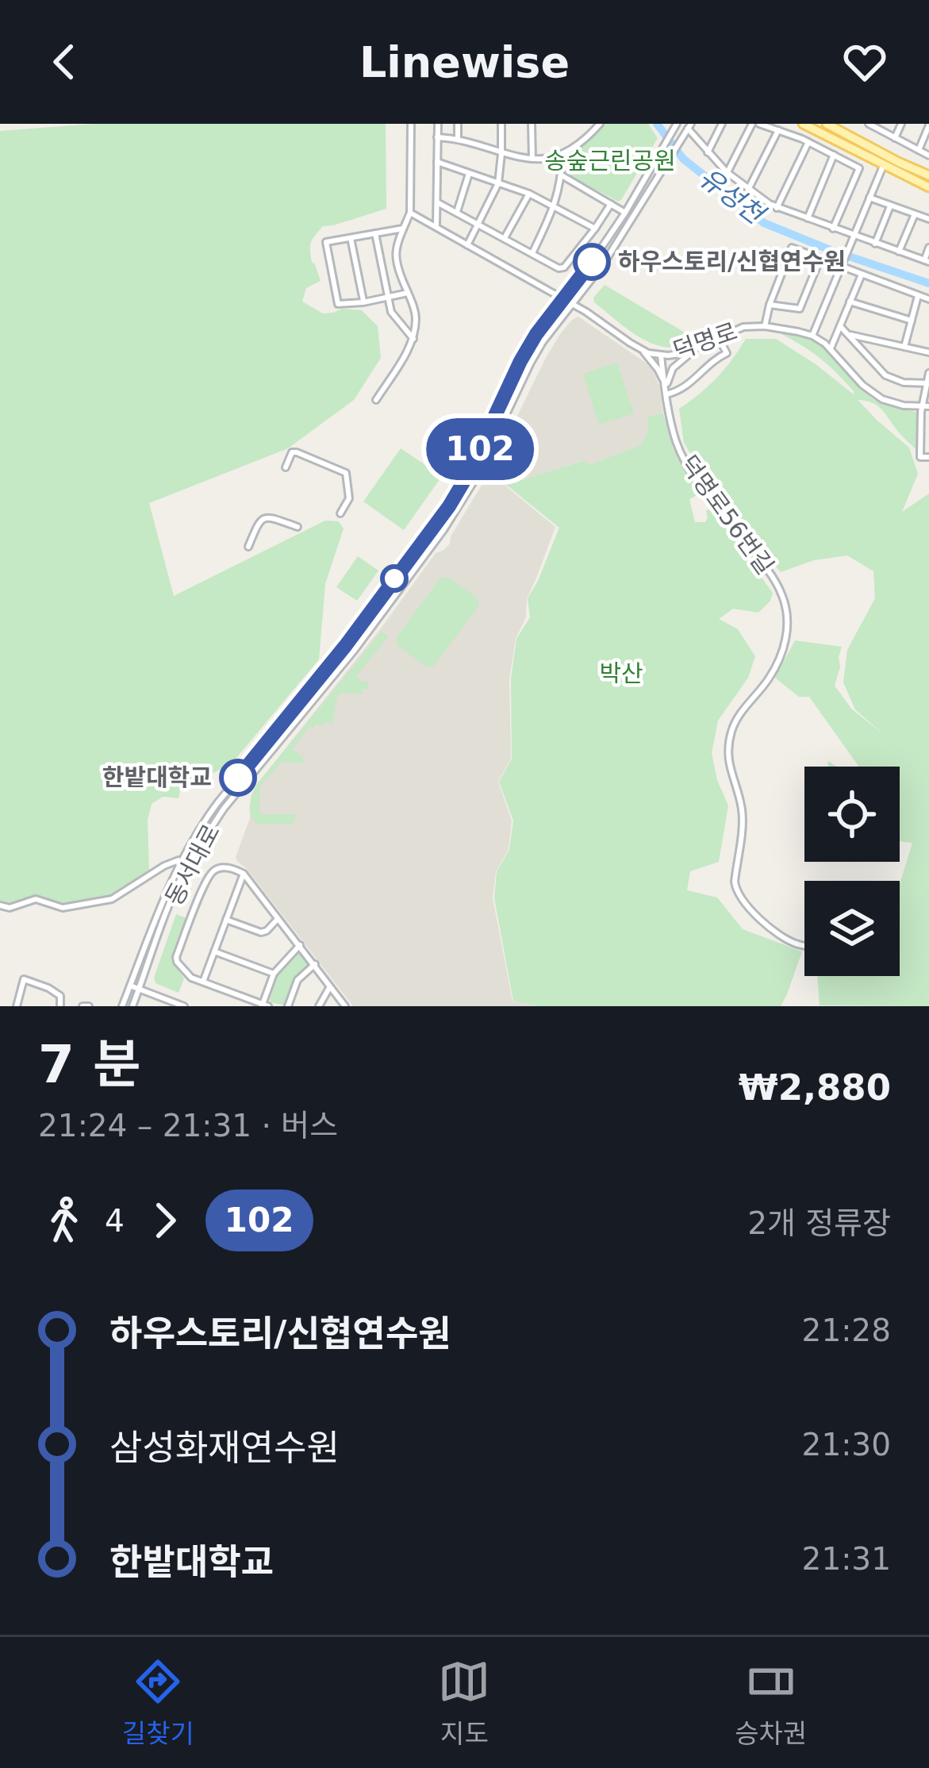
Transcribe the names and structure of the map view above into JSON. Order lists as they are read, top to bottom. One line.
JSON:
{"streets":{"street":["덕명로","덕명로56번길","동서대로"]},"crossings":[["덕명로","덕명로56번길"],["덕명로","동서대로"]],"water":["유성천"],"parks":["송숲근린공원","박산"],"places":["하우스토리/신협연수원","한밭대학교"],"lines":["bus line 102"],"page":{"header":"Linewise","on_map":"102","heading":["7 분","21:24 – 21:31 · 버스","₩2,880"],"legs":["4","102","2개 정류장"],"list":[{"name":"하우스토리/신협연수원","value":"21:28"},{"name":"삼성화재연수원","value":"21:30"},{"name":"한밭대학교","value":"21:31"}],"tabs":["길찾기","지도","승차권"]}}
